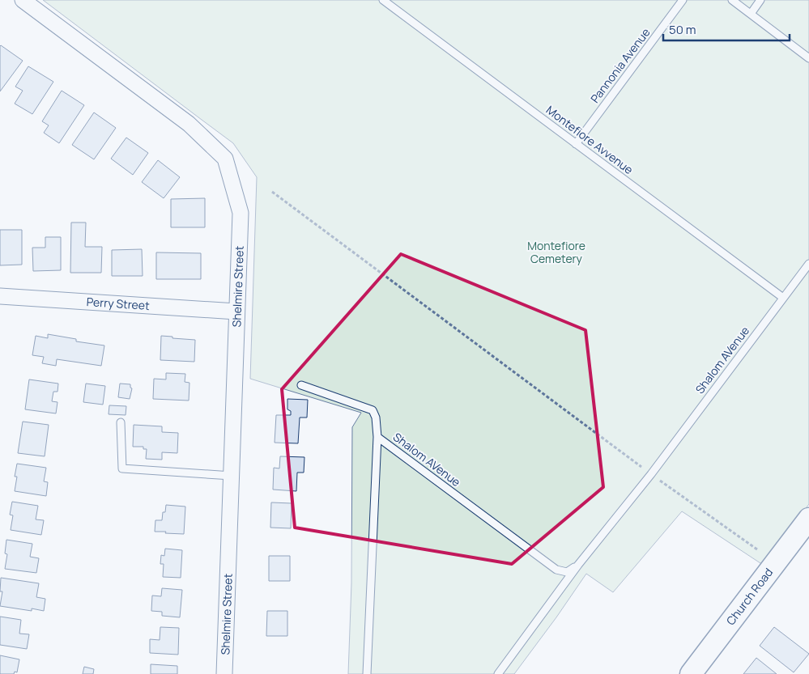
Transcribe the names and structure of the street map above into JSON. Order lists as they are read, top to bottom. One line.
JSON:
{"streets":{"street":["Shelmire Street","Perry Street","Church Road"],"lane":["Pannonia Avenue","Montefiore Avvenue","Shalom AVenue"]},"crossings":[["Pannonia Avenue","Montefiore Avvenue"],["Montefiore Avvenue","Shalom AVenue"],["Shelmire Street","Perry Street"]],"parks":["Montefiore Cemetery"],"scale_bar":"50 m"}
